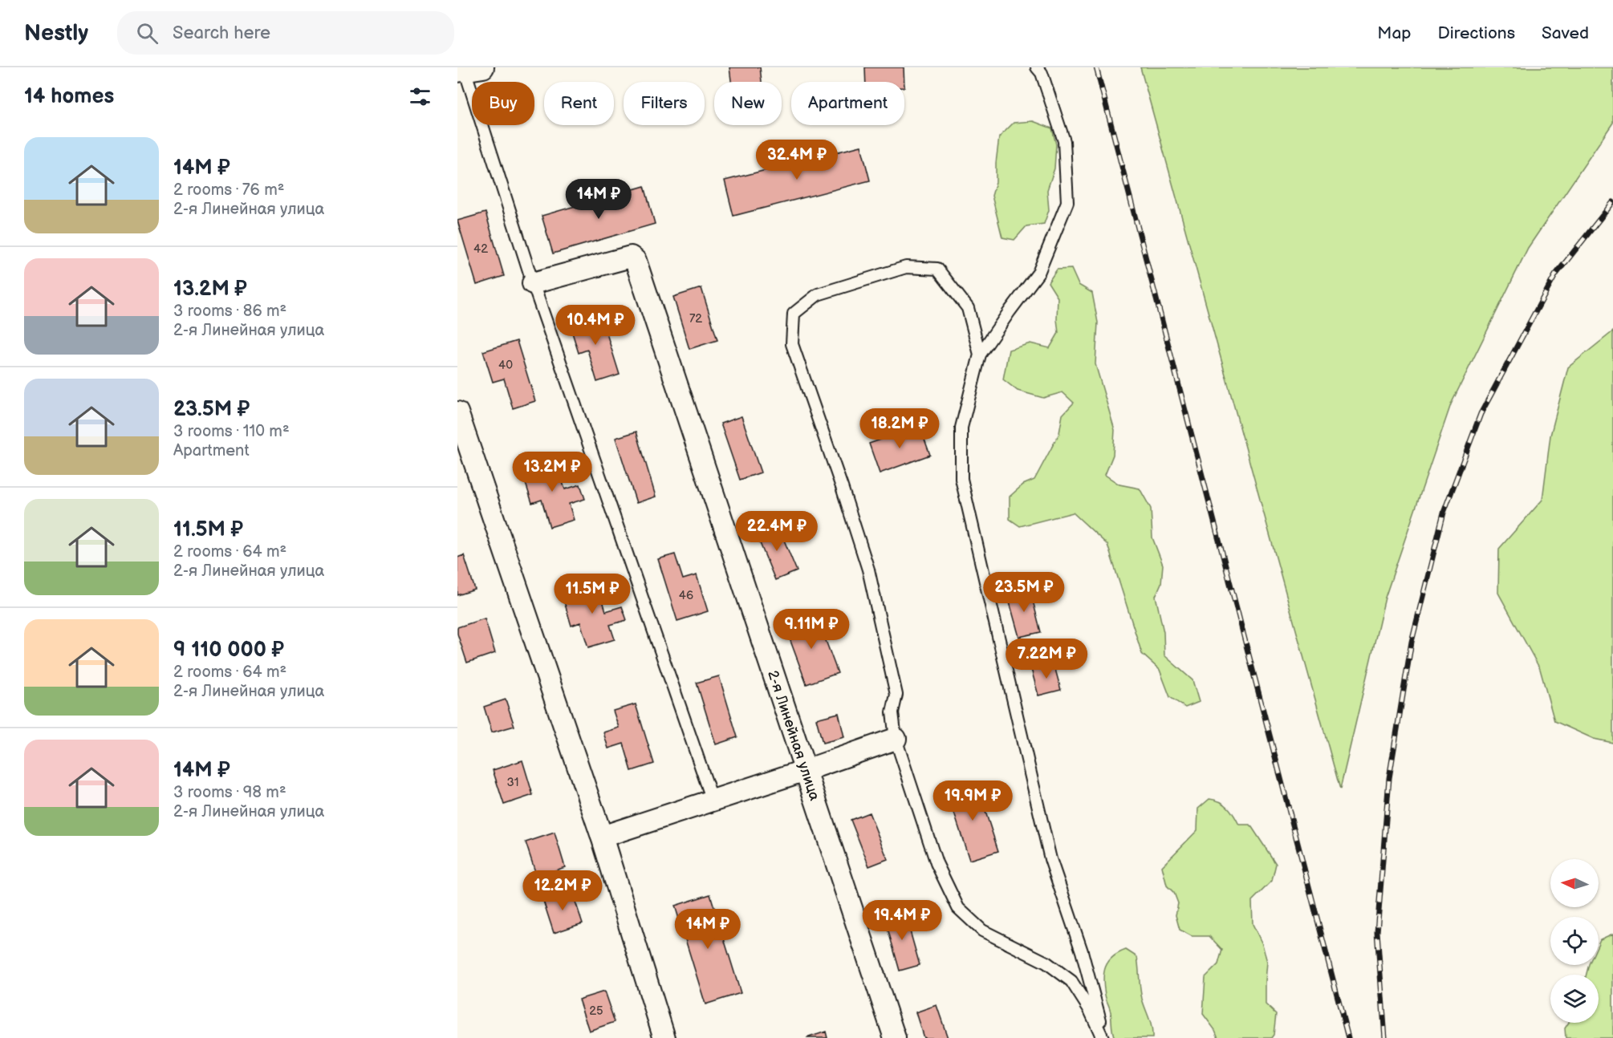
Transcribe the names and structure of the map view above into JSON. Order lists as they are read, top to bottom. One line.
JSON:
{"streets":{"street":["2-я Линейная улица"]},"house_numbers":["42","72","40","46","31","25"],"north":"left","page":{"header":"Nestly","search":"Search here","nav":["Map","Directions","Saved"],"heading":"14 homes","chip":["Buy","Rent","Filters","New","Apartment"],"list":[{"name":"14M ₽","note":"2 rooms · 76 m² · 2-я Линейная улица"},{"name":"13.2M ₽","note":"3 rooms · 86 m² · 2-я Линейная улица"},{"name":"23.5M ₽","note":"3 rooms · 110 m² · Apartment"},{"name":"11.5M ₽","note":"2 rooms · 64 m² · 2-я Линейная улица"},{"name":"9 110 000 ₽","note":"2 rooms · 64 m² · 2-я Линейная улица"},{"name":"14M ₽","note":"3 rooms · 98 m² · 2-я Линейная улица"}],"price":["32.4M ₽","14M ₽","10.4M ₽","18.2M ₽","13.2M ₽","22.4M ₽","23.5M ₽","11.5M ₽","9.11M ₽","7.22M ₽","19.9M ₽","12.2M ₽","19.4M ₽","14M ₽"]}}
